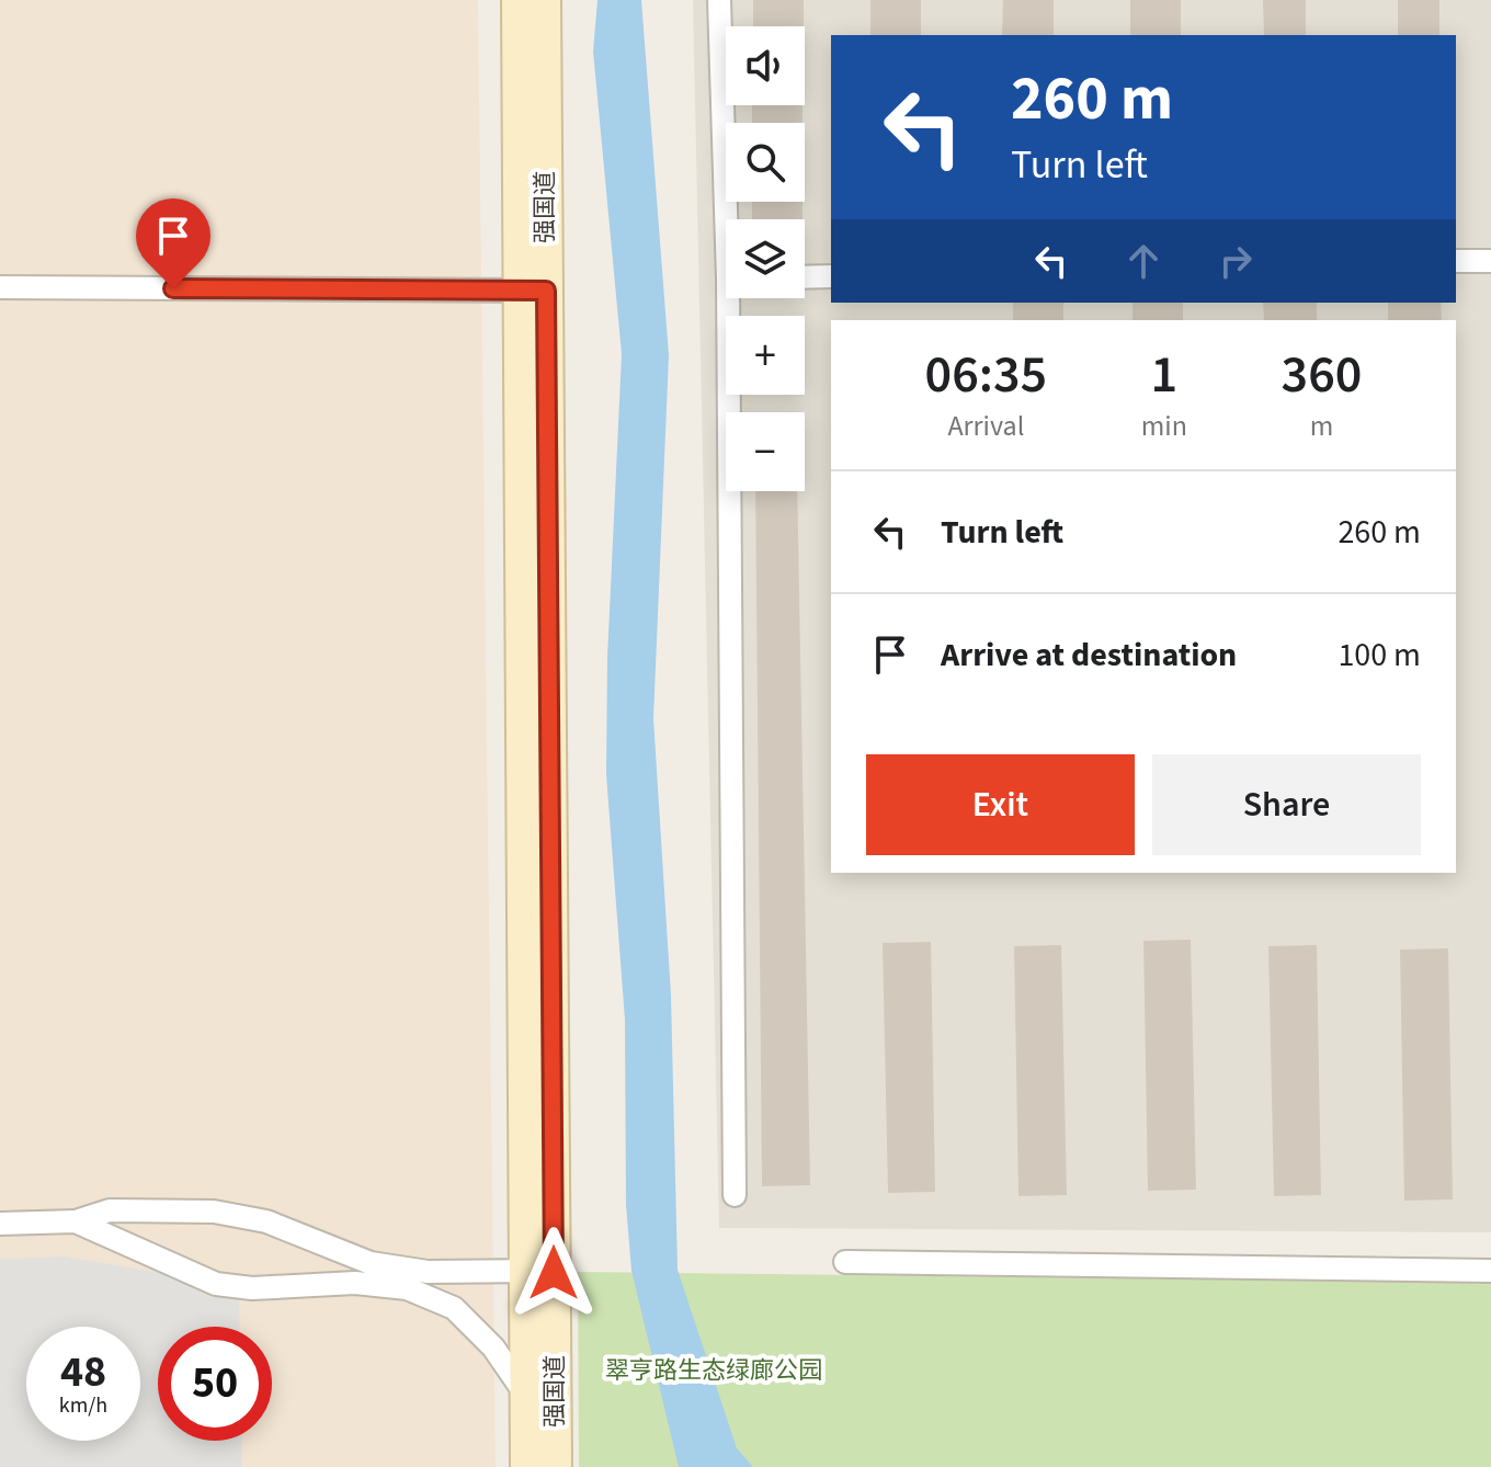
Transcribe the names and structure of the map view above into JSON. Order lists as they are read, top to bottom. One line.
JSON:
{"streets":{"main road":["强国道"]},"parks":["翠亨路生态绿廊公园"],"page":{"map_buttons":["+","−"],"turn":["260 m","Turn left"],"eta":["06:35","Arrival","1","min","360","m"],"list":[{"name":"Turn left","value":"260 m"},{"name":"Arrive at destination","value":"100 m"}],"buttons":["Exit","Share"],"speed":"48 km/h","limit":"50"}}
